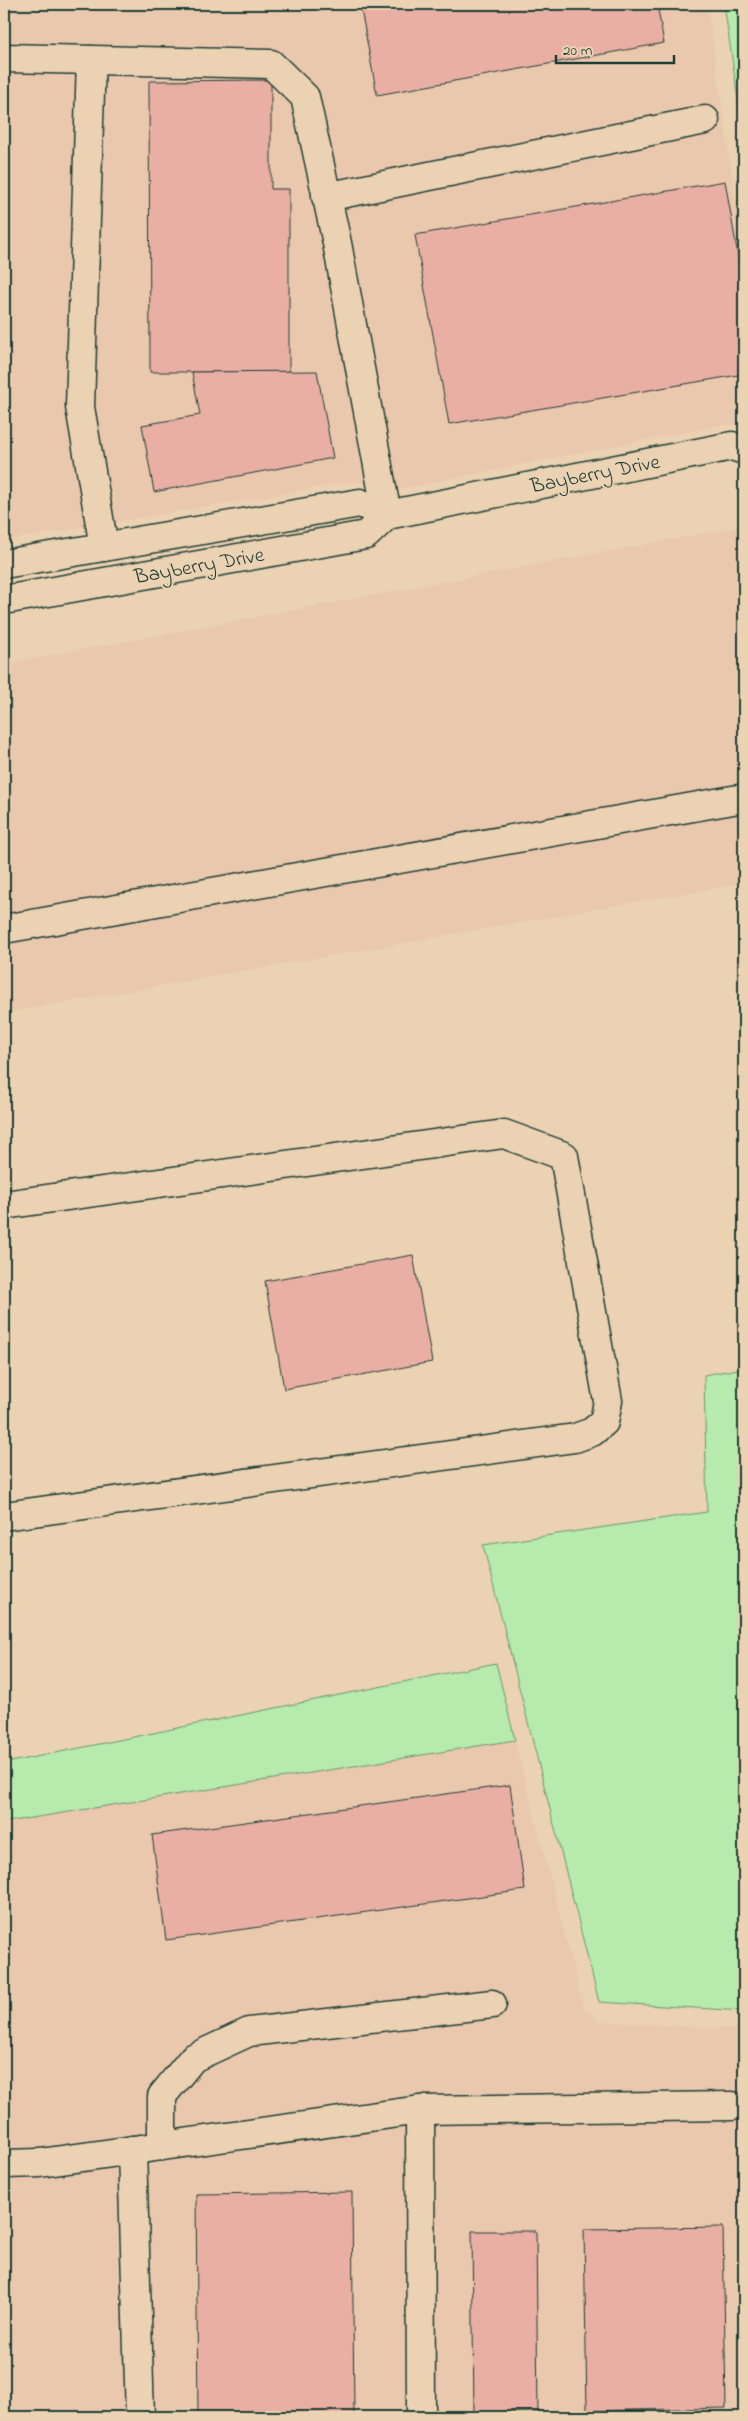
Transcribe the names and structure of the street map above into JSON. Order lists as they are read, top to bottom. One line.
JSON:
{"streets":{"street":["Bayberry Drive"]},"scale_bar":"20 m"}
